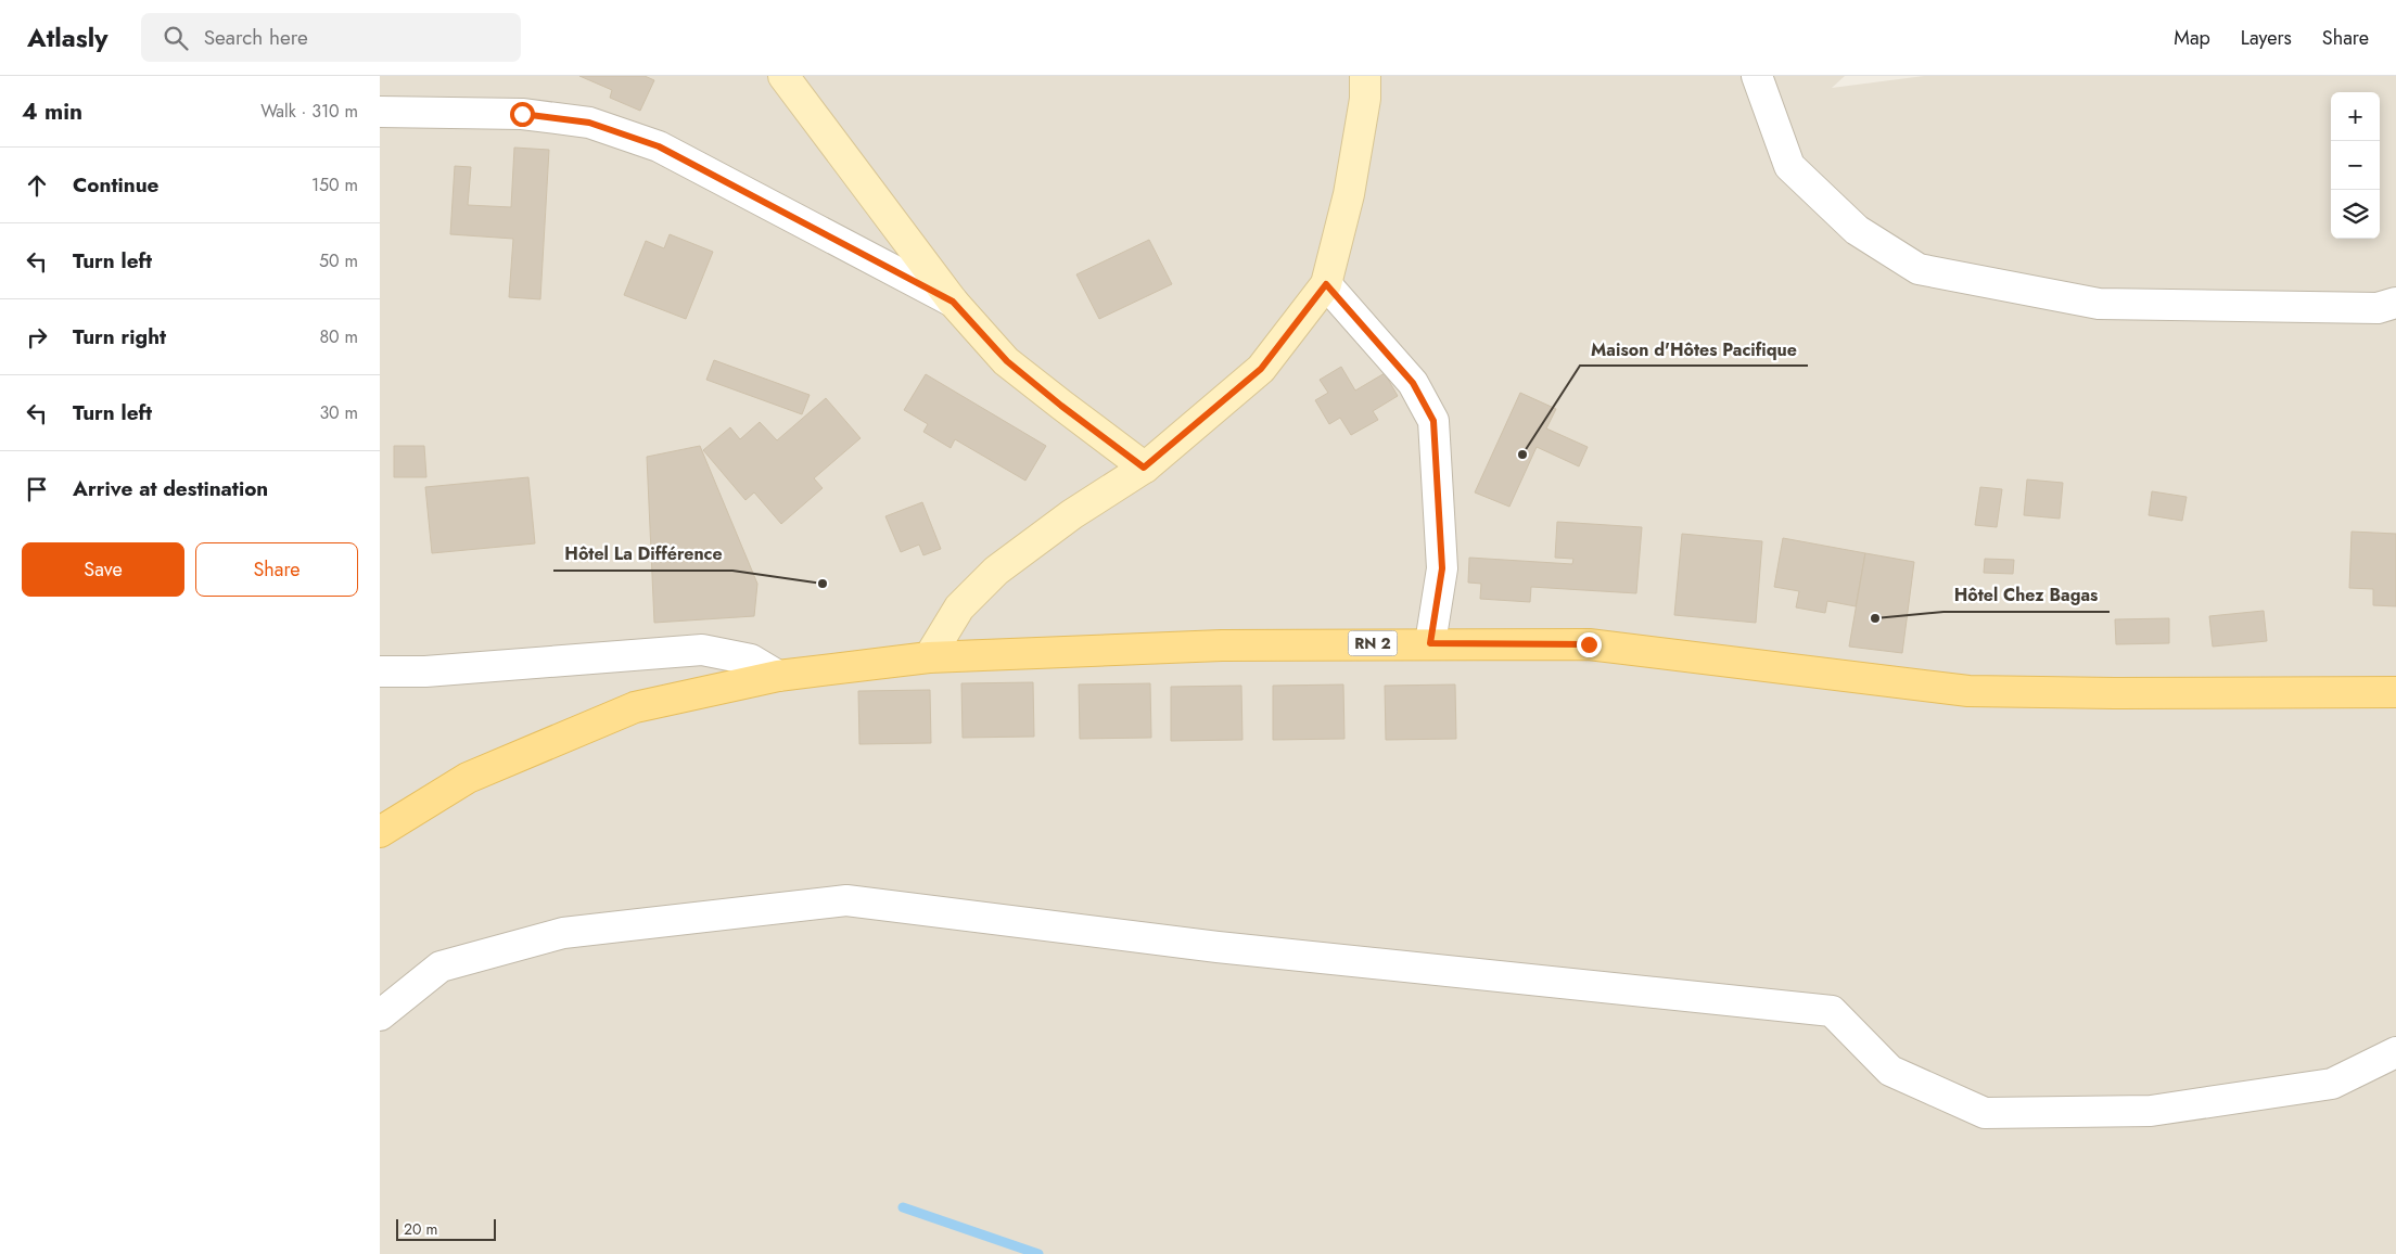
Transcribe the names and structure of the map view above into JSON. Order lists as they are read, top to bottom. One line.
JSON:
{"streets":{"main road":["RN 2"]},"places":["Maison d'Hôtes Pacifique","Hôtel La Différence","Hôtel Chez Bagas"],"scale_bar":"20 m","page":{"header":"Atlasly","search":"Search here","nav":["Map","Layers","Share"],"heading":["4 min","Walk · 310 m"],"map_buttons":["+","−"],"list":[["Continue","150 m"],["Turn left","50 m"],["Turn right","80 m"],["Turn left","30 m"],"Arrive at destination"],"buttons":["Save","Share"],"scale":"20 m"}}
